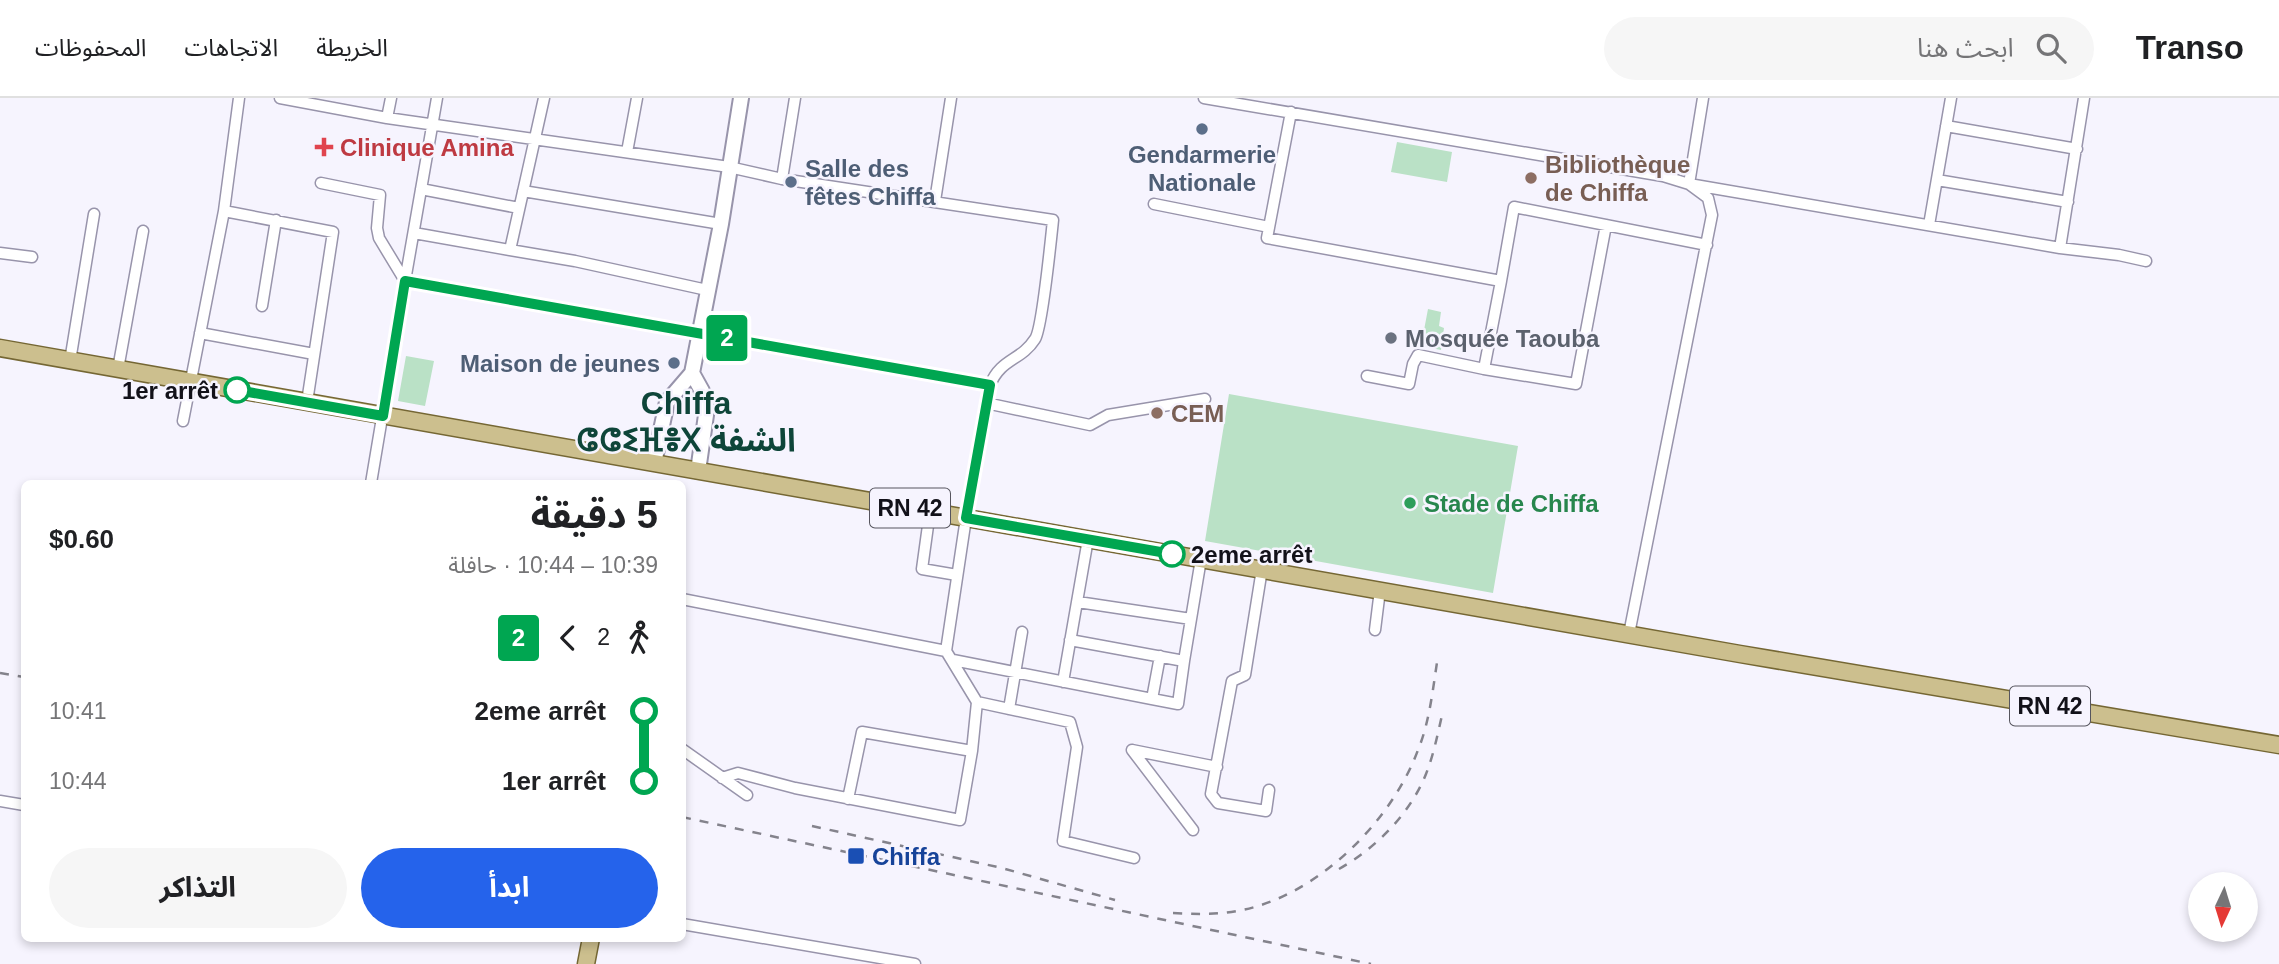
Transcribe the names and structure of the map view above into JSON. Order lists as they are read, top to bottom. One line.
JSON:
{"streets":{"main road":["RN 42"]},"districts":["Chiffa ⵛⵛⵉⴼⴻⵝ الشفة"],"places":{"other":["Gendarmerie Nationale","Bibliothèque de Chiffa","Salle des fêtes Chiffa","Mosquée Taouba","Maison de jeunes","1er arrêt","CEM","Stade de Chiffa","2eme arrêt"],"health":["Clinique Amina"],"transit":["Chiffa"]},"lines":["bus line 2"],"north":"bottom","page":{"header":"Transo","search":"ابحث هنا","nav":["الخريطة","الاتجاهات","المحفوظات"],"on_map":"2","heading":["5 دقيقة","10:39 – 10:44 · حافلة","$0.60"],"legs":["2","2"],"list":[{"name":"2eme arrêt","value":"10:41"},{"name":"1er arrêt","value":"10:44"}],"buttons":["ابدأ","التذاكر"]}}
